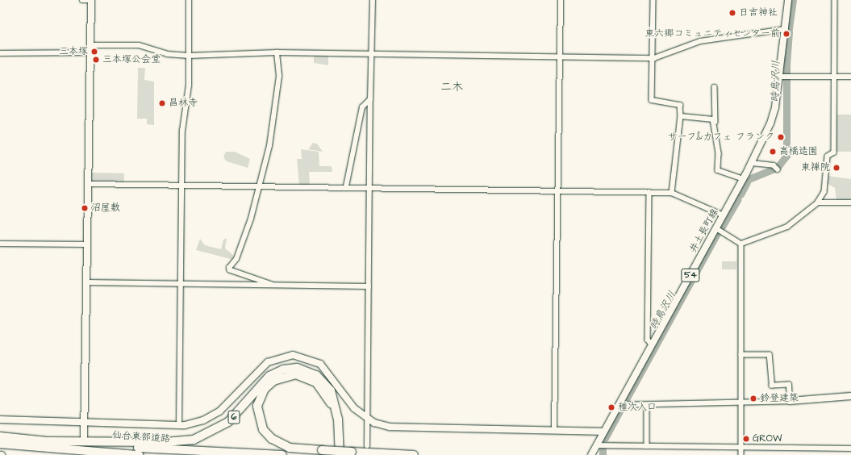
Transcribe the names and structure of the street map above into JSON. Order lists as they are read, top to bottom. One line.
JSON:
{"streets":{"highway":["6","仙台東部道路"],"street":["井土長町線","54"]},"crossings":[["6","仙台東部道路"]],"districts":["二木"],"water":["時鳥沢川"],"places":["日吉神社","東六郷コミュニティセンター前","三本塚","三本塚公会堂","昌林寺","サーフ&カフェ フランク","高橋造園","東禅院","沼屋敷","鈴登建築","種次入口","GROW"]}
